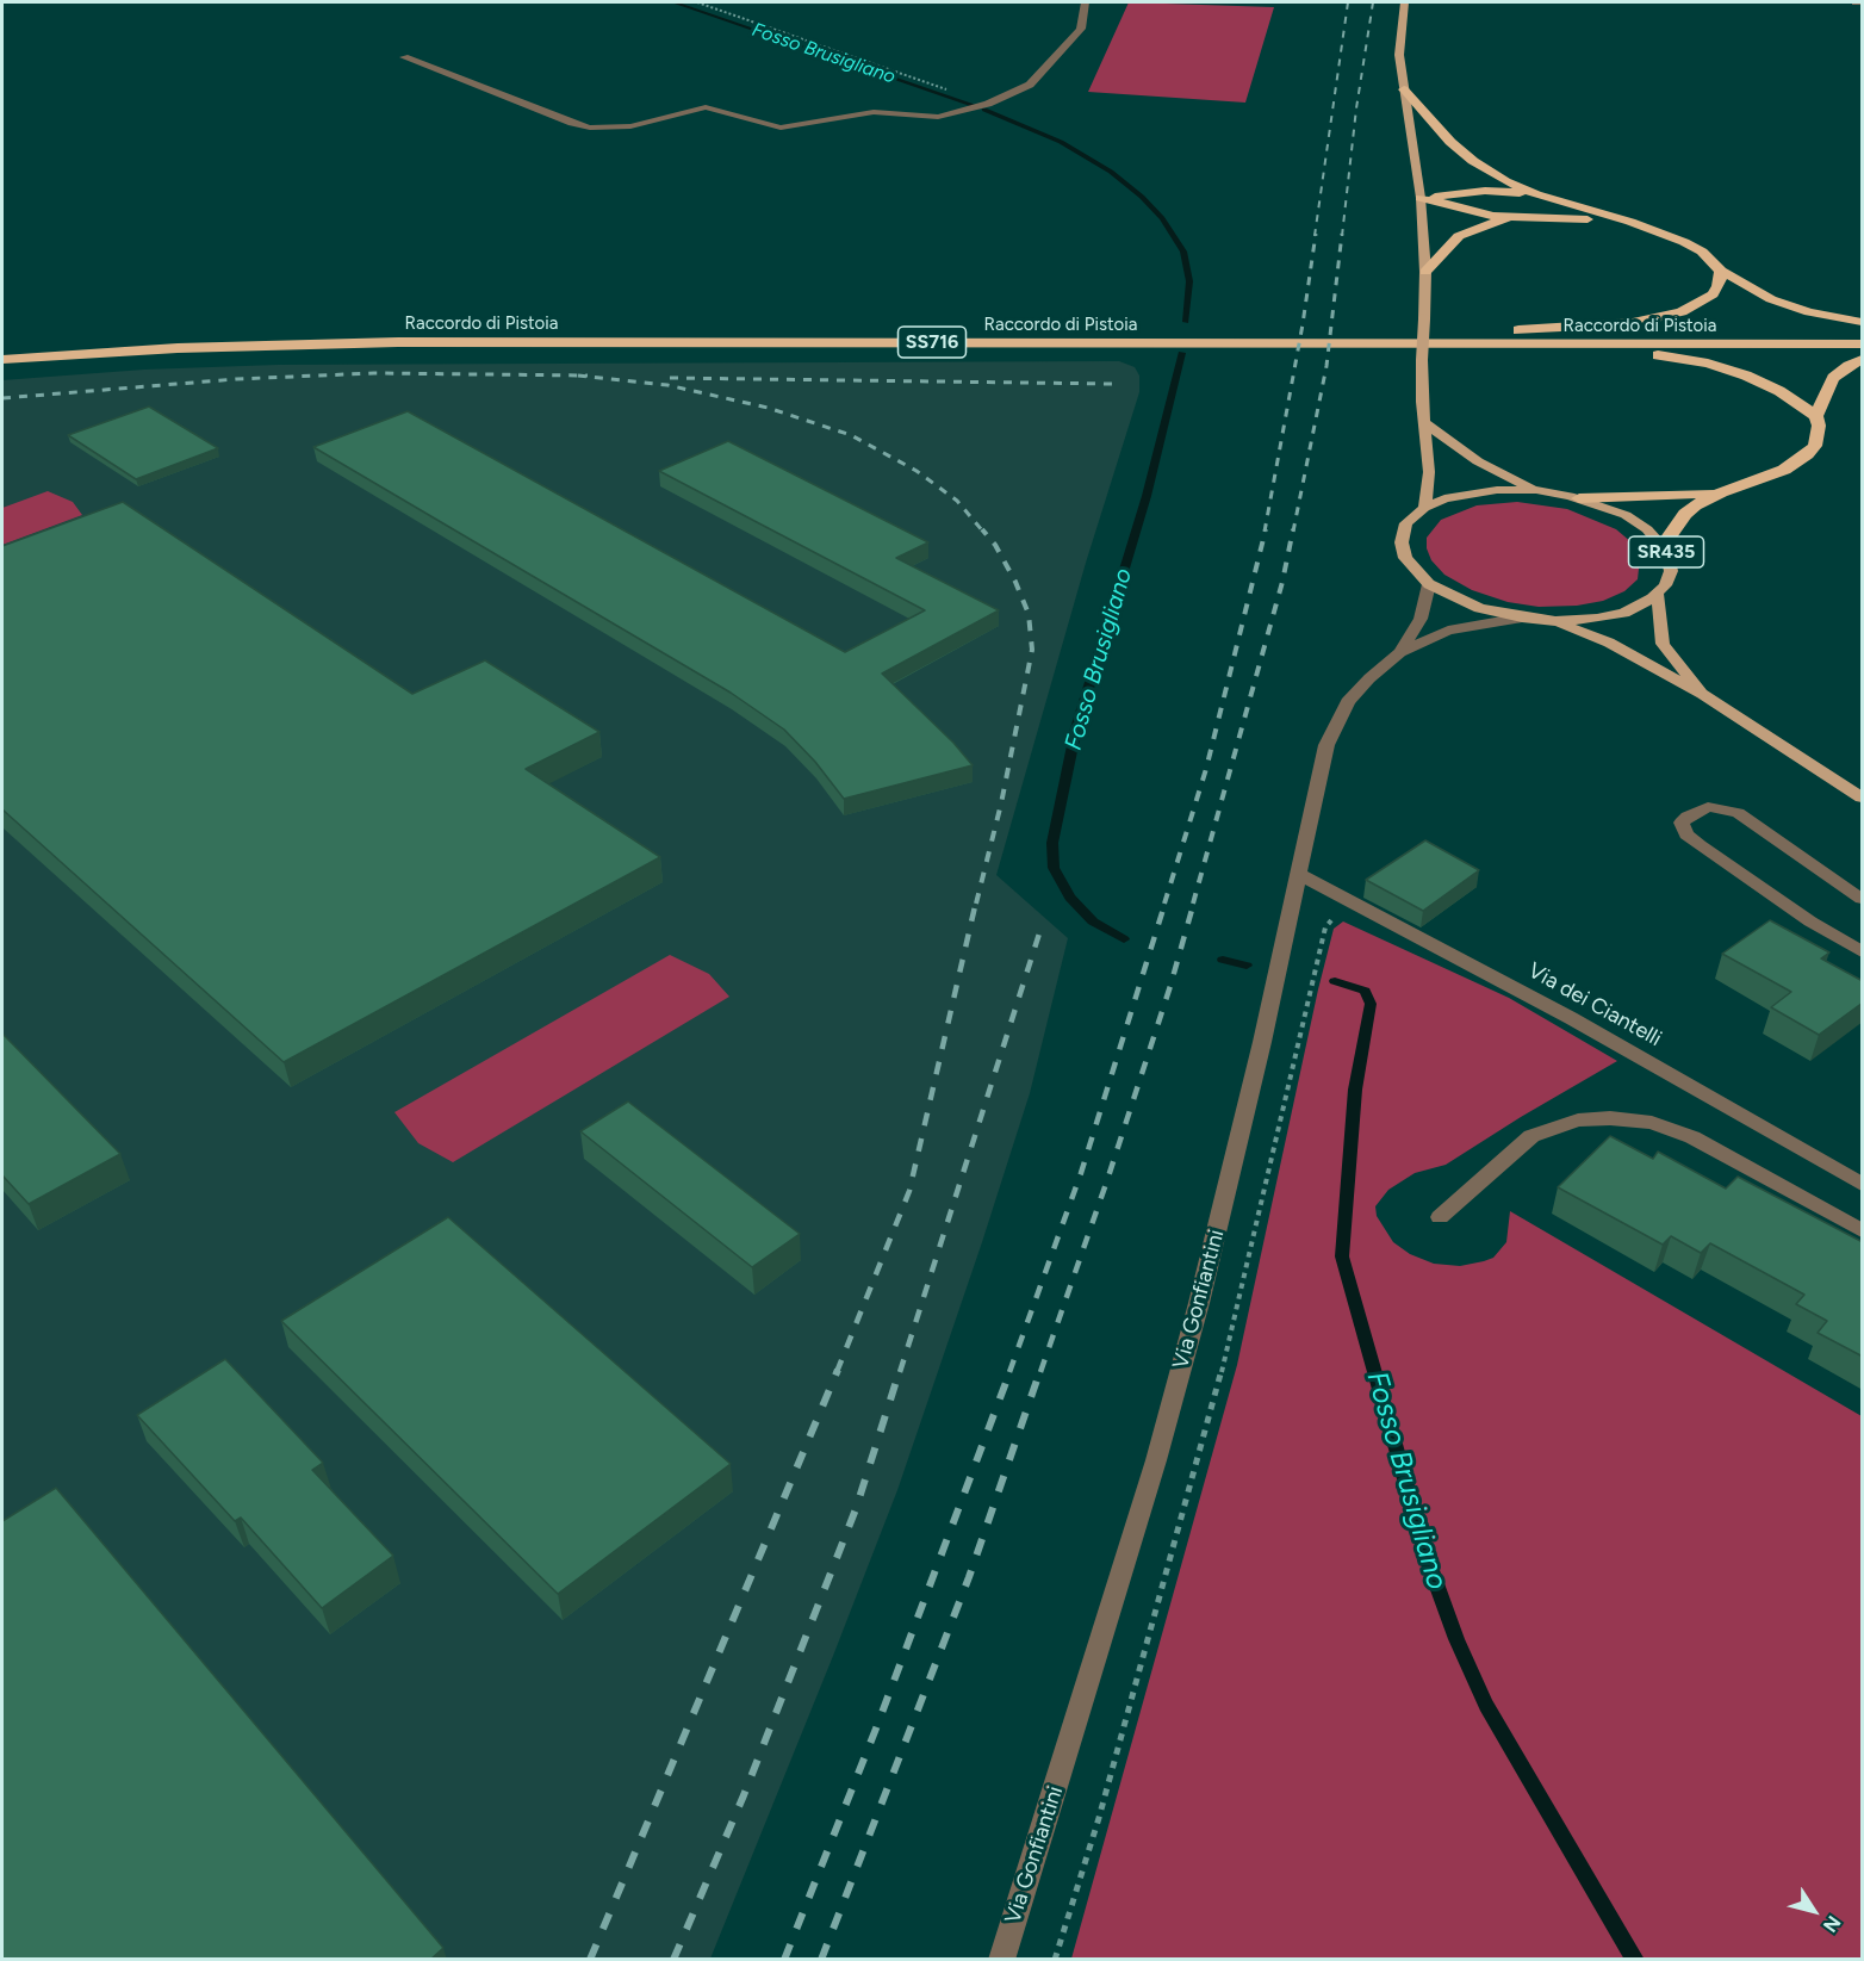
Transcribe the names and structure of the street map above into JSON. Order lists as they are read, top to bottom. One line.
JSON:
{"streets":{"highway":["Raccordo di Pistoia","SS716"],"main road":["SR435"],"street":["Via dei Ciantelli","Via Gonfiantini"]},"crossings":[["SR435","Via Gonfiantini"],["Via dei Ciantelli","Via Gonfiantini"]],"water":["Fosso Brusigliano"],"north":"bottom right"}
